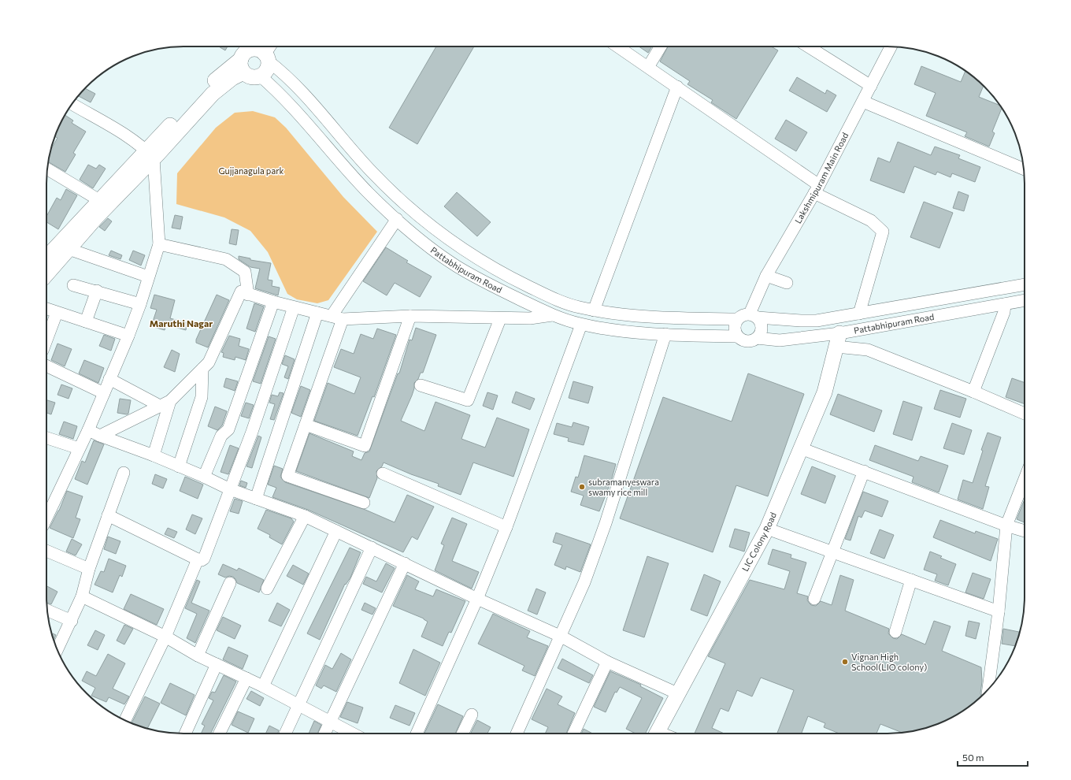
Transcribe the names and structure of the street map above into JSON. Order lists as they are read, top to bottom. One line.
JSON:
{"streets":{"main road":["LIC Colony Road"],"street":["Lakshmipuram Main Road","Pattabhipuram Road"]},"crossings":[["Lakshmipuram Main Road","Pattabhipuram Road"],["Pattabhipuram Road","LIC Colony Road"]],"districts":["Maruthi Nagar"],"parks":["Gujjanagula park"],"places":["subramanyeswara swamy rice mill","Vignan High School(LIO colony)"],"scale_bar":"50 m"}
